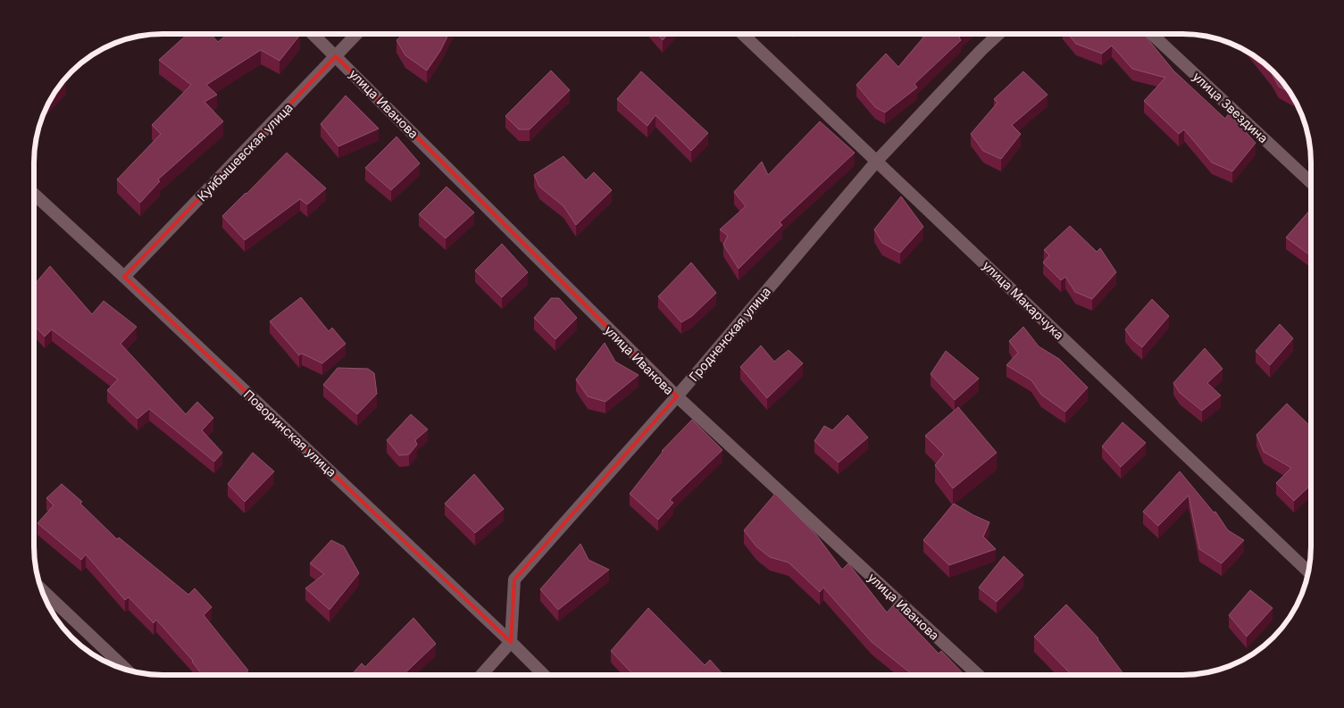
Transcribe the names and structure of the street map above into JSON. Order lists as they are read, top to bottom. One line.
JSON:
{"streets":{"street":["улица Иванова","улица Звездина","Куйбышевская улица","улица Макарчука","Гродненская улица","Поворинская улица"]},"crossings":[["улица Иванова","Куйбышевская улица"],["улица Иванова","Гродненская улица"],["Куйбышевская улица","Поворинская улица"],["улица Макарчука","Гродненская улица"],["Гродненская улица","Поворинская улица"]]}
